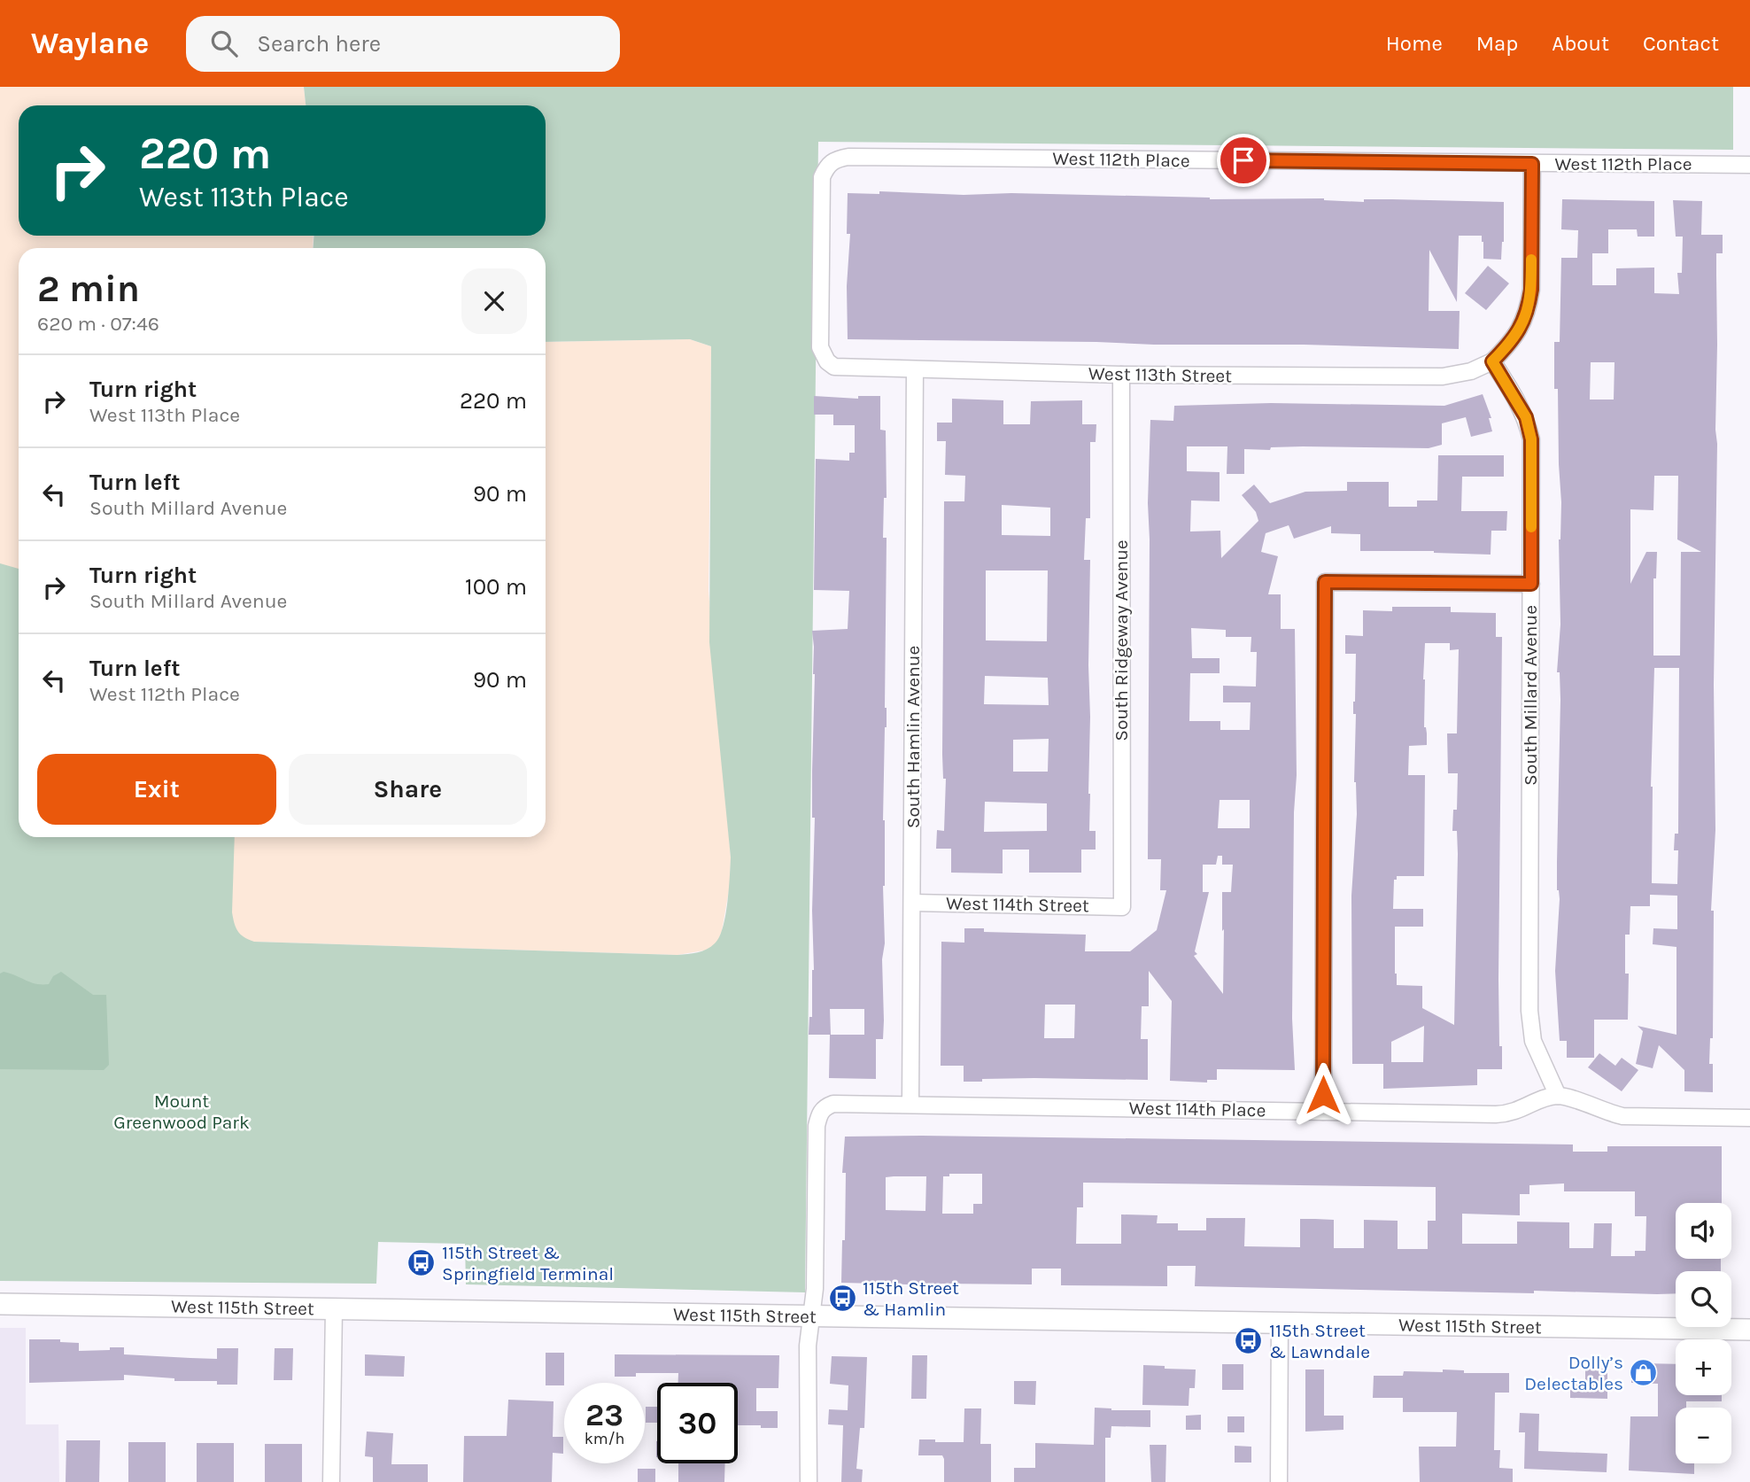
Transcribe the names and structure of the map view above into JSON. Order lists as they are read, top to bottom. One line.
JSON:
{"streets":{"street":["West 112th Place","West 113th Street","South Ridgeway Avenue","South Millard Avenue","South Hamlin Avenue","West 114th Street","West 114th Place","West 115th Street"]},"crossings":[["West 112th Place","West 113th Street"],["West 113th Street","South Ridgeway Avenue"],["West 113th Street","South Millard Avenue"],["West 113th Street","South Hamlin Avenue"],["South Ridgeway Avenue","West 114th Street"],["South Millard Avenue","West 114th Place"],["South Hamlin Avenue","West 114th Street"],["South Hamlin Avenue","West 114th Place"],["West 114th Place","West 115th Street"]],"parks":["Mount Greenwood Park"],"places":{"bus stop":["115th Street & Springfield Terminal","115th Street & Hamlin","115th Street & Lawndale"],"shop":["Dolly’s Delectables"]},"page":{"header":"Waylane","search":"Search here","nav":["Home","Map","About","Contact"],"turn":["220 m","West 113th Place"],"heading":["2 min","620 m · 07:46"],"list":[{"name":"Turn right","note":"West 113th Place","value":"220 m"},{"name":"Turn left","note":"South Millard Avenue","value":"90 m"},{"name":"Turn right","note":"South Millard Avenue","value":"100 m"},{"name":"Turn left","note":"West 112th Place","value":"90 m"}],"buttons":["Exit","Share"],"map_buttons":["+","−"],"speed":"23 km/h","limit":"30"}}
